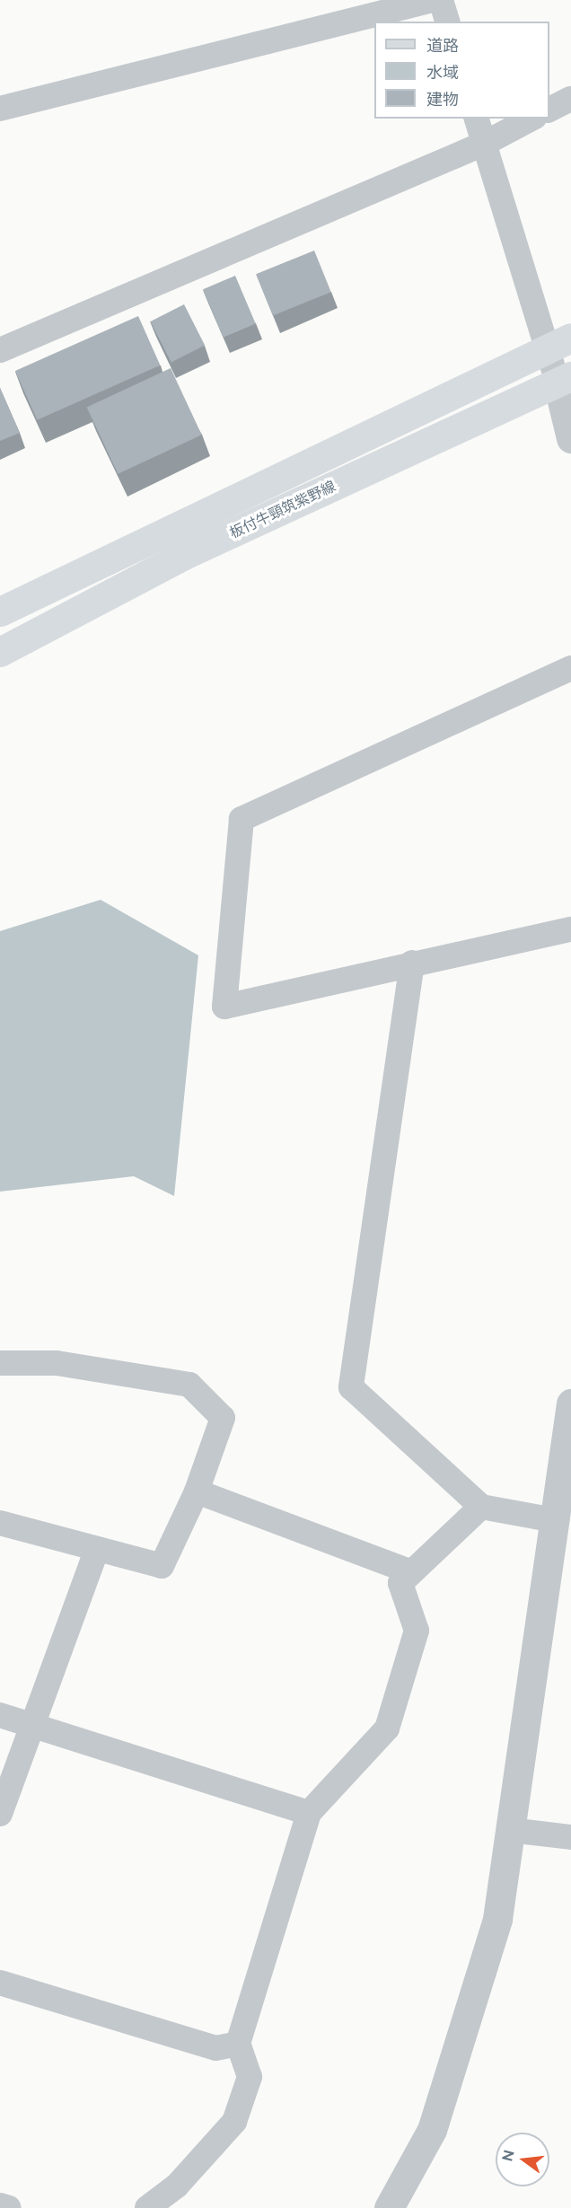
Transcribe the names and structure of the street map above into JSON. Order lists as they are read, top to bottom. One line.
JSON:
{"streets":{"main road":["板付牛頸筑紫野線"]},"legend":["道路","水域","建物"],"north":"left"}
